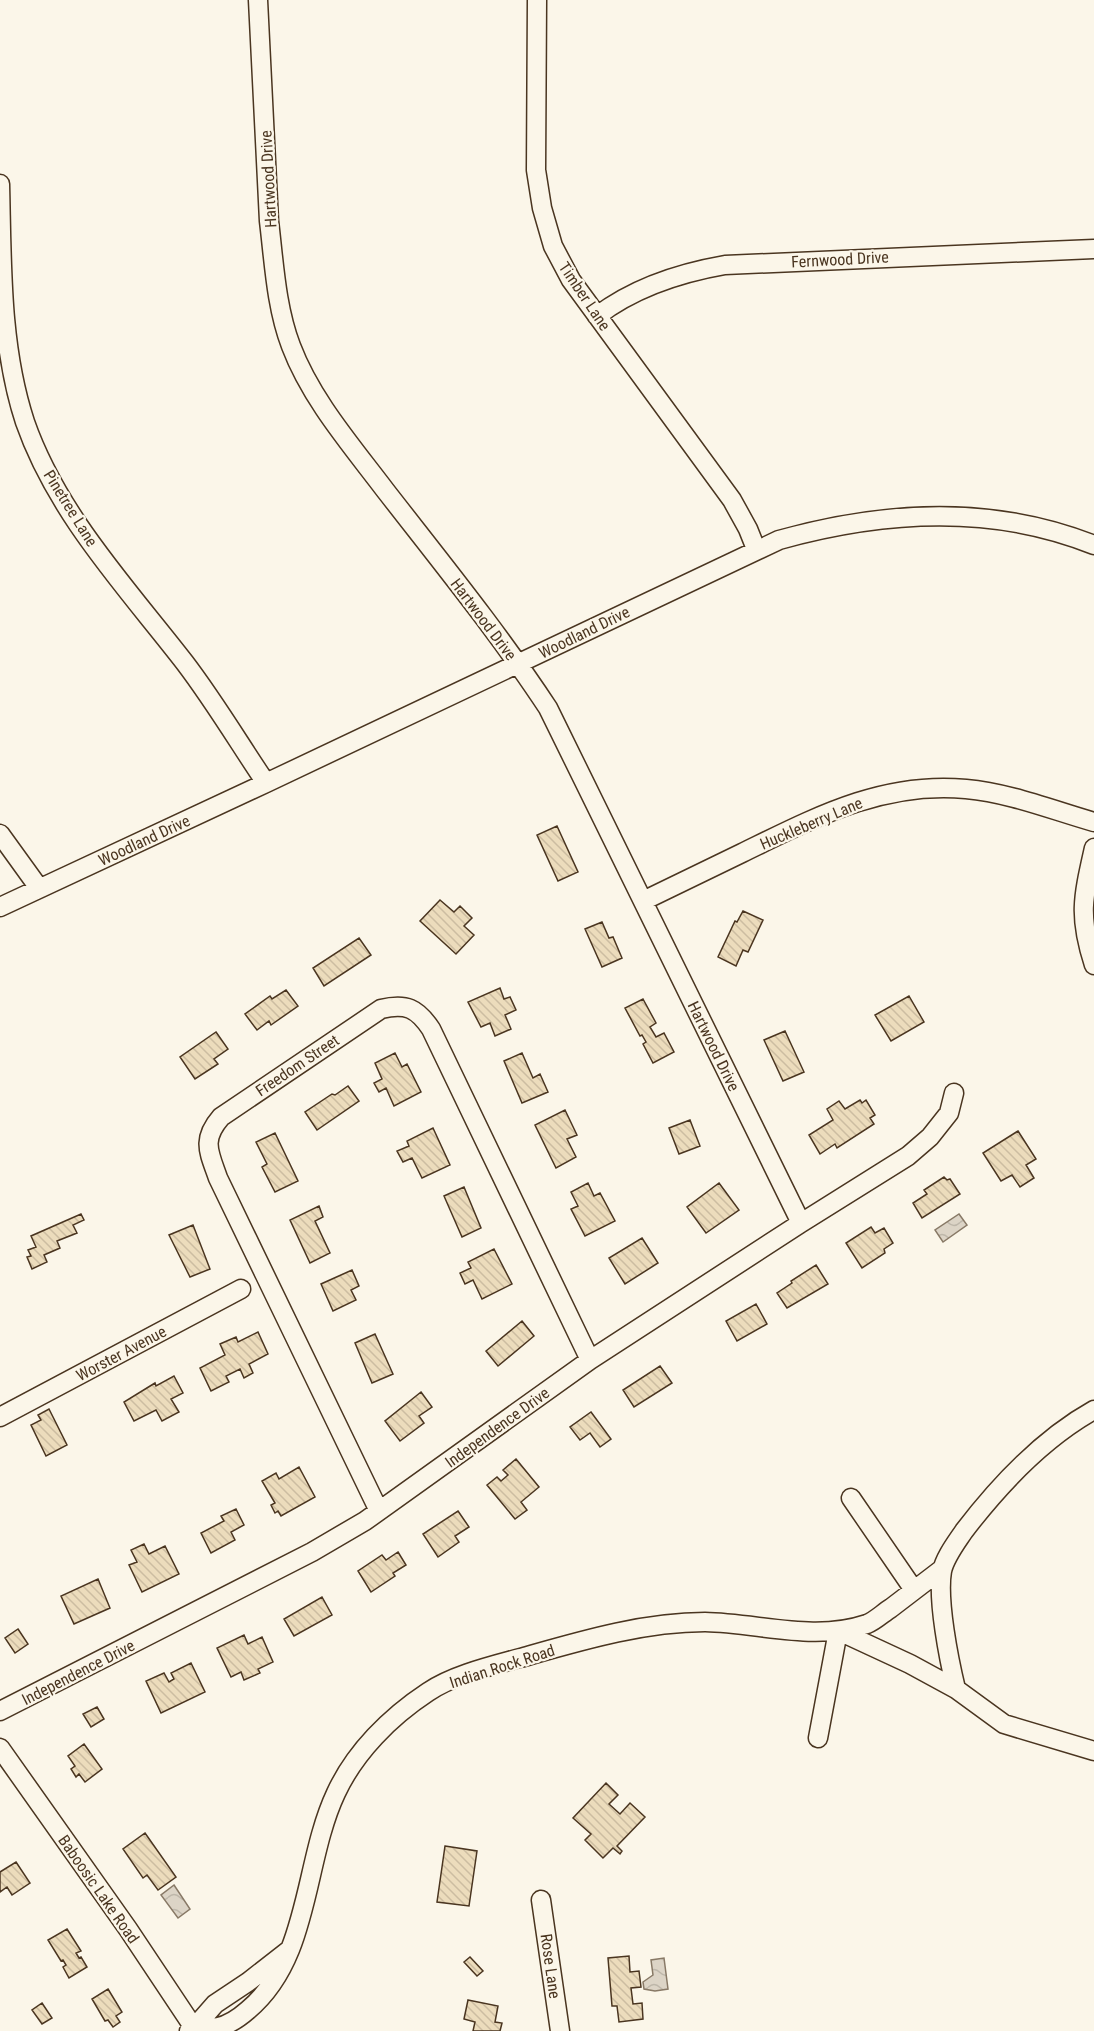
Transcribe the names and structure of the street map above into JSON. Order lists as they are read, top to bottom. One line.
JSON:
{"streets":{"street":["Hartwood Drive","Fernwood Drive","Timber Lane","Pinetree Lane","Woodland Drive","Huckleberry Lane","Freedom Street","Worster Avenue","Independence Drive","Indian Rock Road","Baboosic Lake Road","Rose Lane"]},"crossings":[["Hartwood Drive","Woodland Drive"],["Hartwood Drive","Huckleberry Lane"],["Hartwood Drive","Independence Drive"],["Fernwood Drive","Timber Lane"],["Timber Lane","Woodland Drive"],["Pinetree Lane","Woodland Drive"],["Freedom Street","Independence Drive"],["Indian Rock Road","Baboosic Lake Road"]]}
